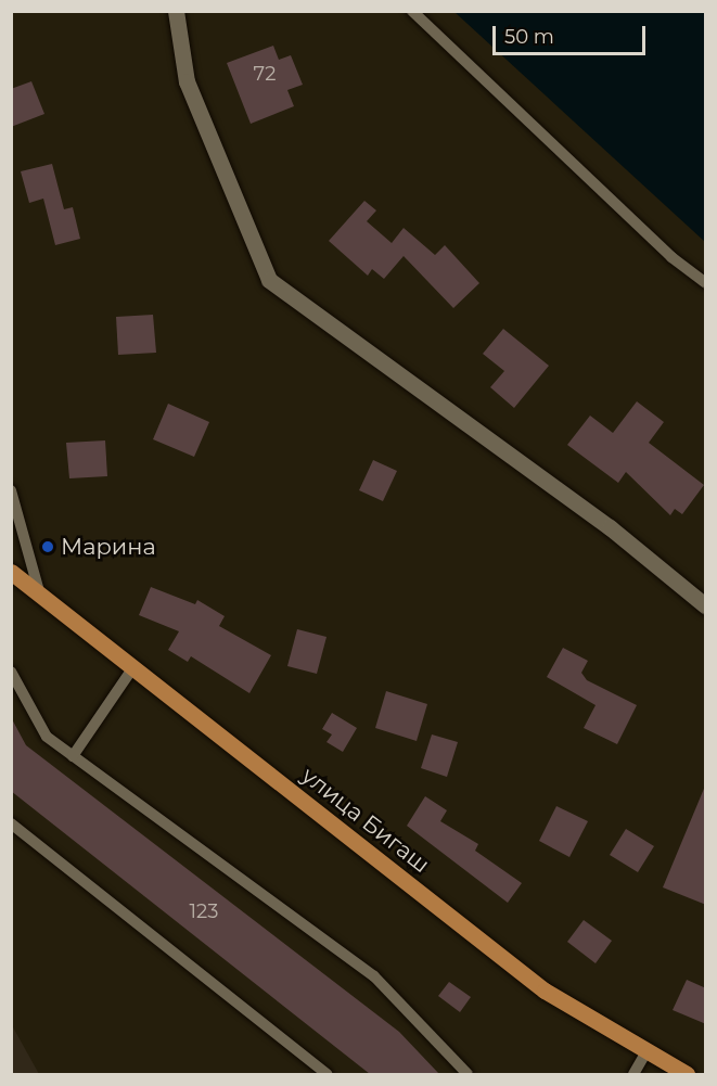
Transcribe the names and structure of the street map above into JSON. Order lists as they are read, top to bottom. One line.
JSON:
{"streets":{"main road":["улица Бигаш"]},"places":["Марина"],"house_numbers":["72","123"],"scale_bar":"50 m"}
